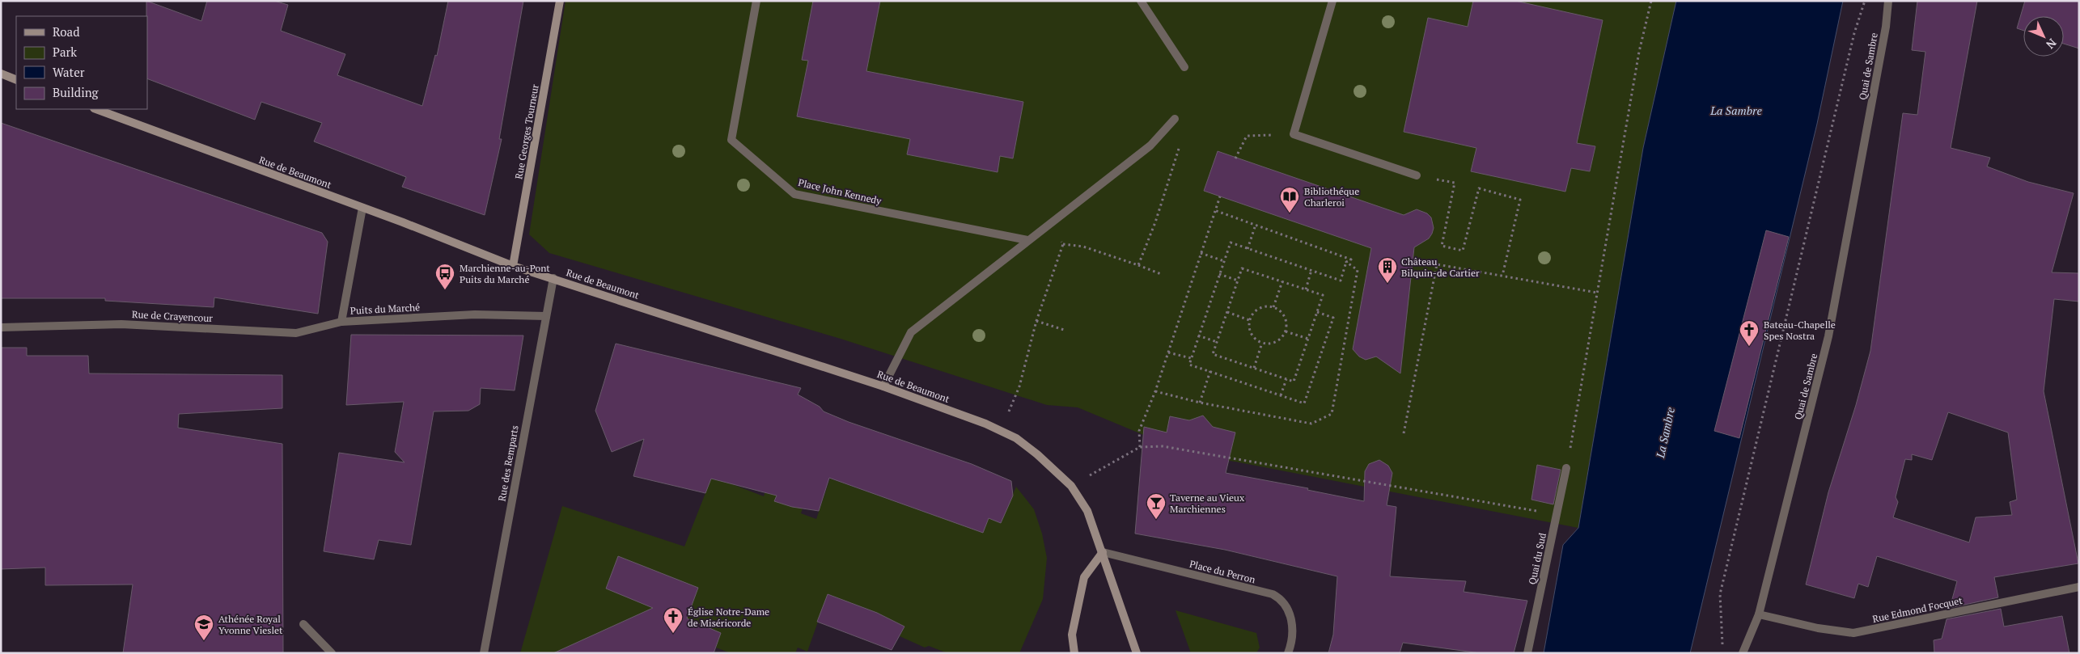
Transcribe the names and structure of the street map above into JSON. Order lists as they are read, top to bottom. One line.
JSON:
{"streets":{"main road":["Rue Georges Tourneur","Rue de Beaumont"],"street":["Quai de Sambre","Place John Kennedy","Puits du Marché","Rue de Crayencour","Rue des Remparts","Quai du Sud","Place du Perron","Rue Edmond Focquet"]},"crossings":[["Quai de Sambre","Rue Edmond Focquet"],["Rue Georges Tourneur","Rue de Beaumont"],["Rue de Beaumont","Puits du Marché"],["Rue de Beaumont","Rue des Remparts"],["Puits du Marché","Rue de Crayencour"],["Puits du Marché","Rue des Remparts"]],"water":["La Sambre"],"places":{"library":["Bibliothéque Charleroi"],"building":["Château Bilquin-de Cartier"],"bus stop":["Marchienne-au-Pont Puits du Marché"],"church":["Bateau-Chapelle Spes Nostra","Église Notre-Dame de Miséricorde"],"bar":["Taverne au Vieux Marchiennes"],"school or university":["Athénée Royal Yvonne Vieslet"]},"legend":["Road","Park","Water","Building"],"north":"bottom right"}
